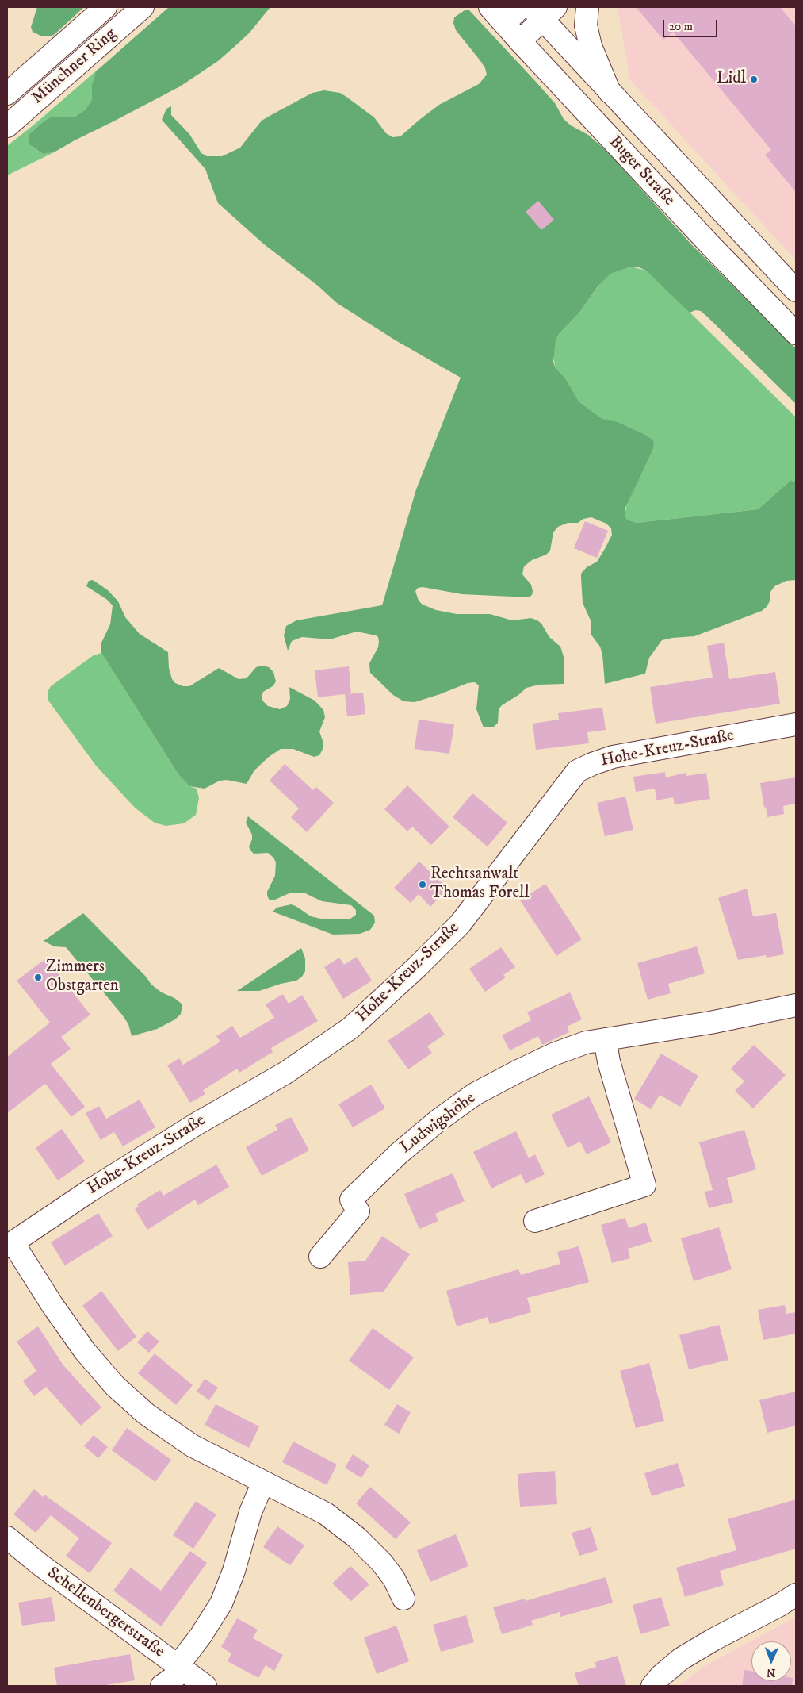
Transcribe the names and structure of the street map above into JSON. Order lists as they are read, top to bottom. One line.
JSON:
{"streets":{"street":["Münchner Ring","Buger Straße","Hohe-Kreuz-Straße","Ludwigshöhe","Schellenbergerstraße"]},"places":["Lidl","Rechtsanwalt Thomas Forell","Zimmers Obstgarten"],"scale_bar":"20 m","north":"bottom"}
